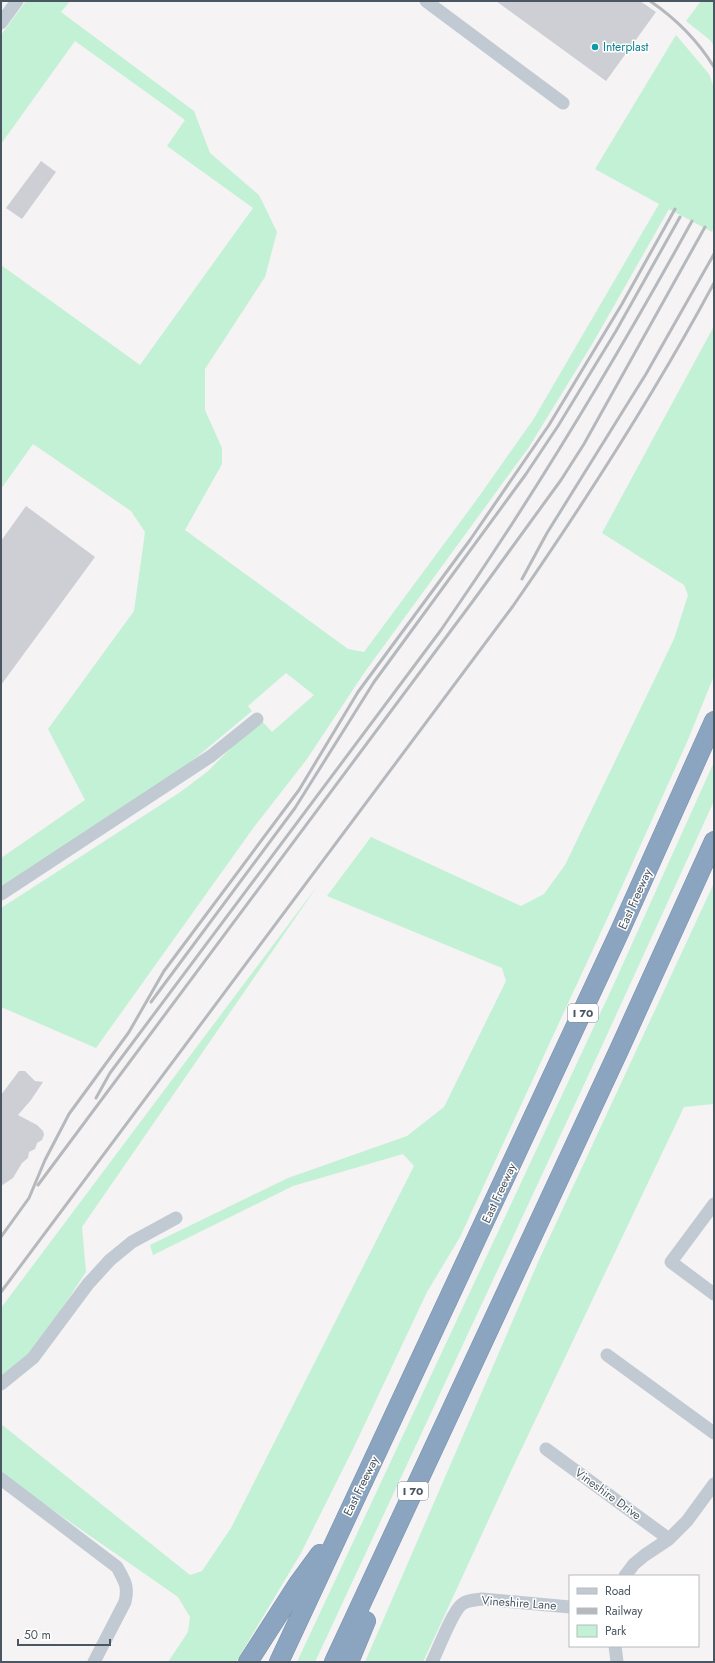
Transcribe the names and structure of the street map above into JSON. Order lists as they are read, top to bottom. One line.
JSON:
{"streets":{"highway":["East Freeway","I 70"],"street":["Vineshire Drive","Vineshire Lane"]},"places":["Interplast"],"legend":["Road","Railway","Park"],"scale_bar":"50 m"}
